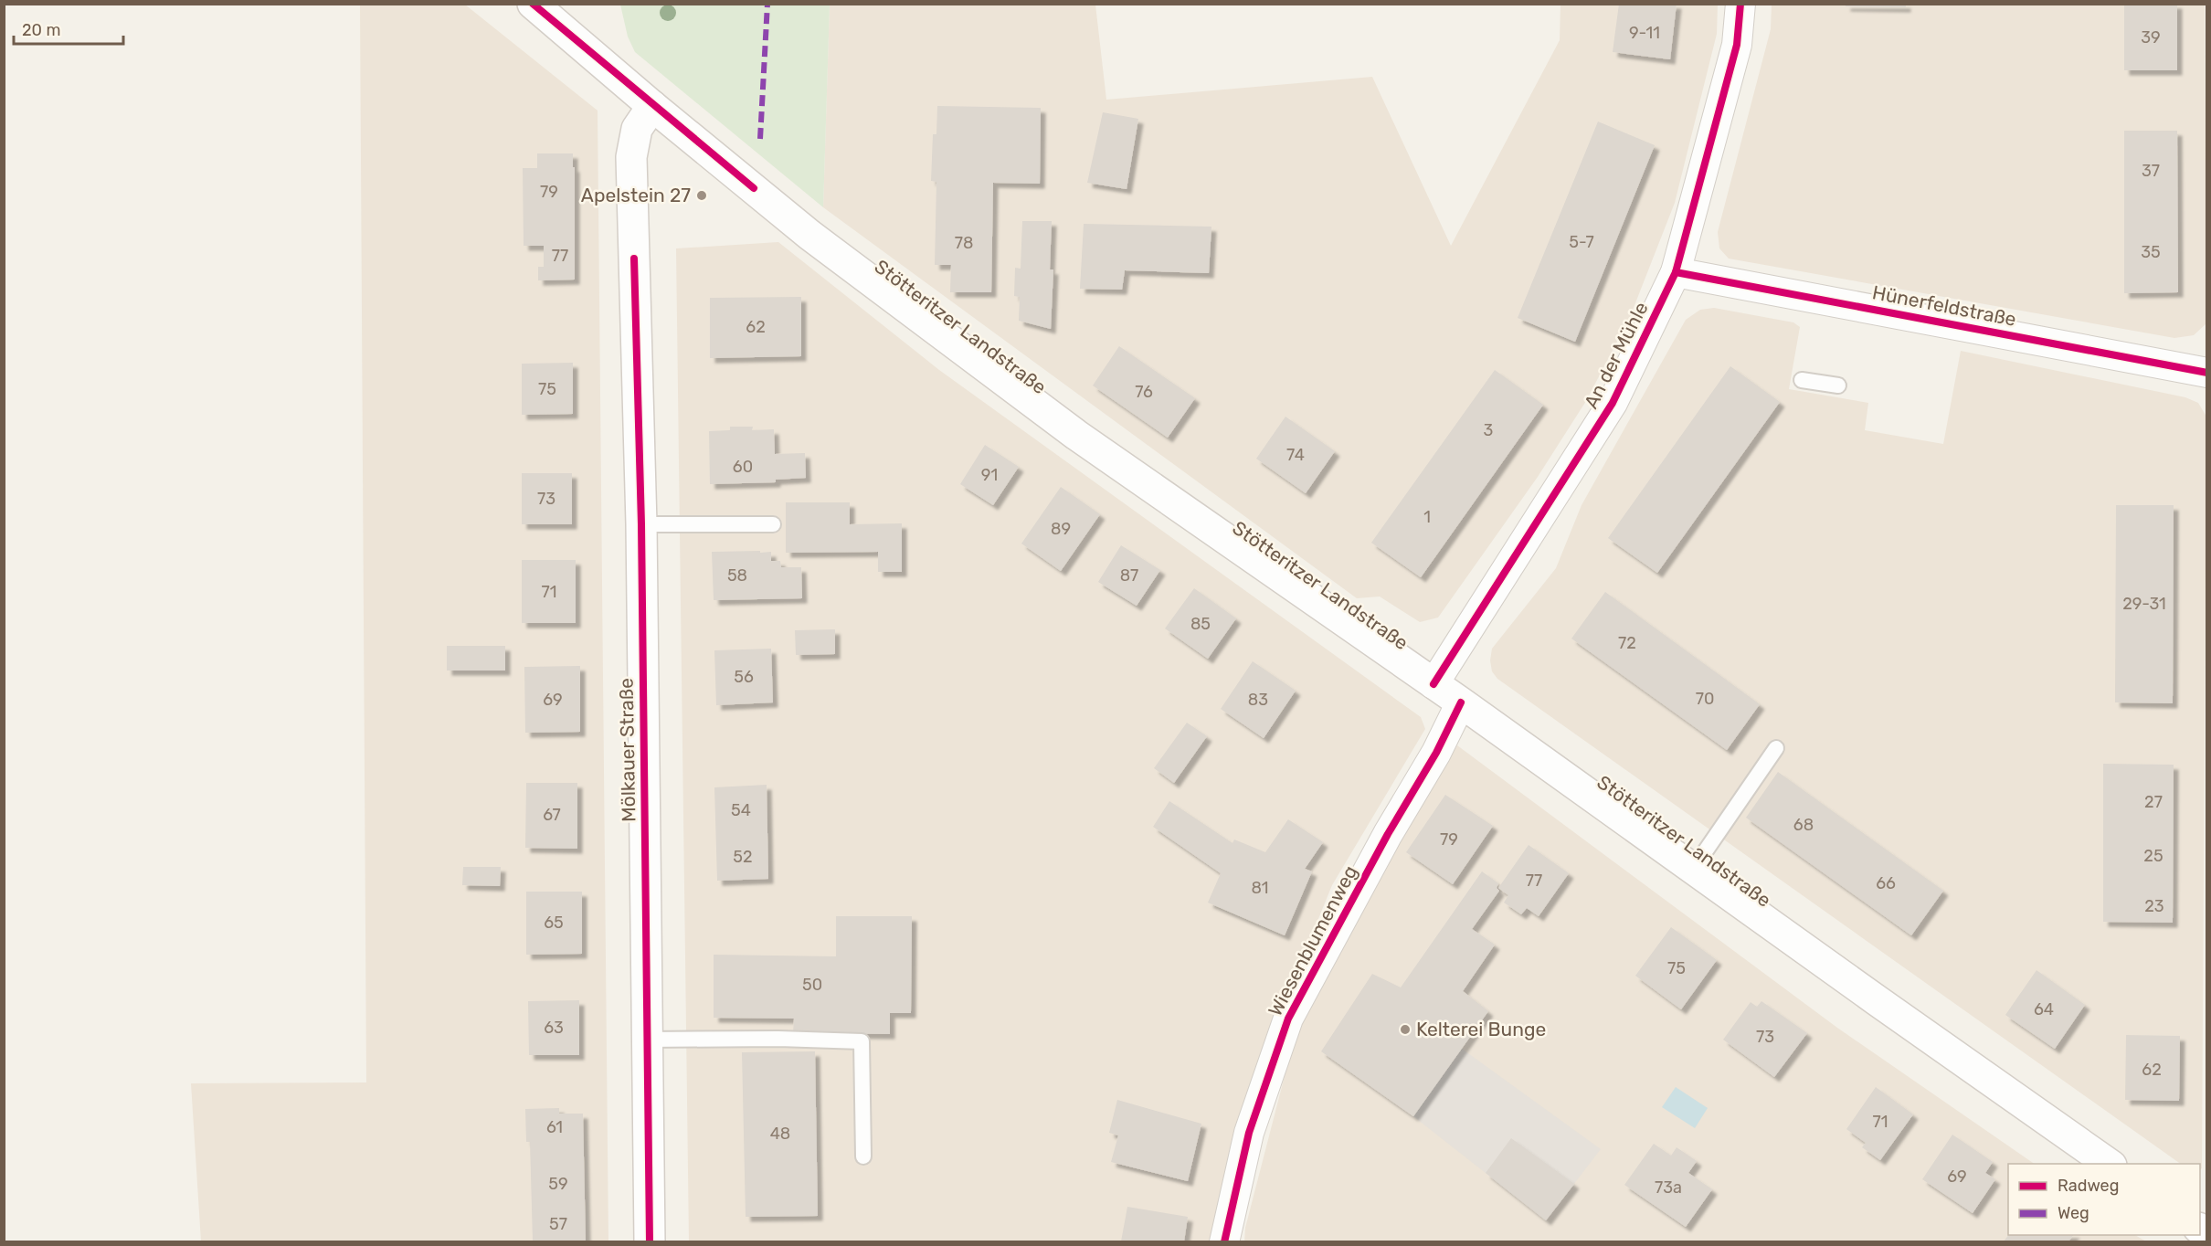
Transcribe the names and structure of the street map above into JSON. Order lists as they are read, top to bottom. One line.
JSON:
{"streets":{"main road":["Stötteritzer Landstraße","Mölkauer Straße"],"street":["Hünerfeldstraße","An der Mühle","Wiesenblumenweg"]},"crossings":[["Hünerfeldstraße","An der Mühle"],["Stötteritzer Landstraße","An der Mühle"],["Stötteritzer Landstraße","Mölkauer Straße"],["Stötteritzer Landstraße","Wiesenblumenweg"]],"places":["Apelstein 27","Kelterei Bunge"],"house_numbers":["9-11","39","37","79","5-7","78","35","77","62","75","76","3","74","60","91","73","1","89","58","87","71","29-31","85","72","56","70","69","83","27","54","67","68","79","25","52","77","66","81","23","65","75","50","64","63","73","62","71","61","48","69","59","73a","57"],"legend":["Radweg","Weg"],"scale_bar":"20 m"}
